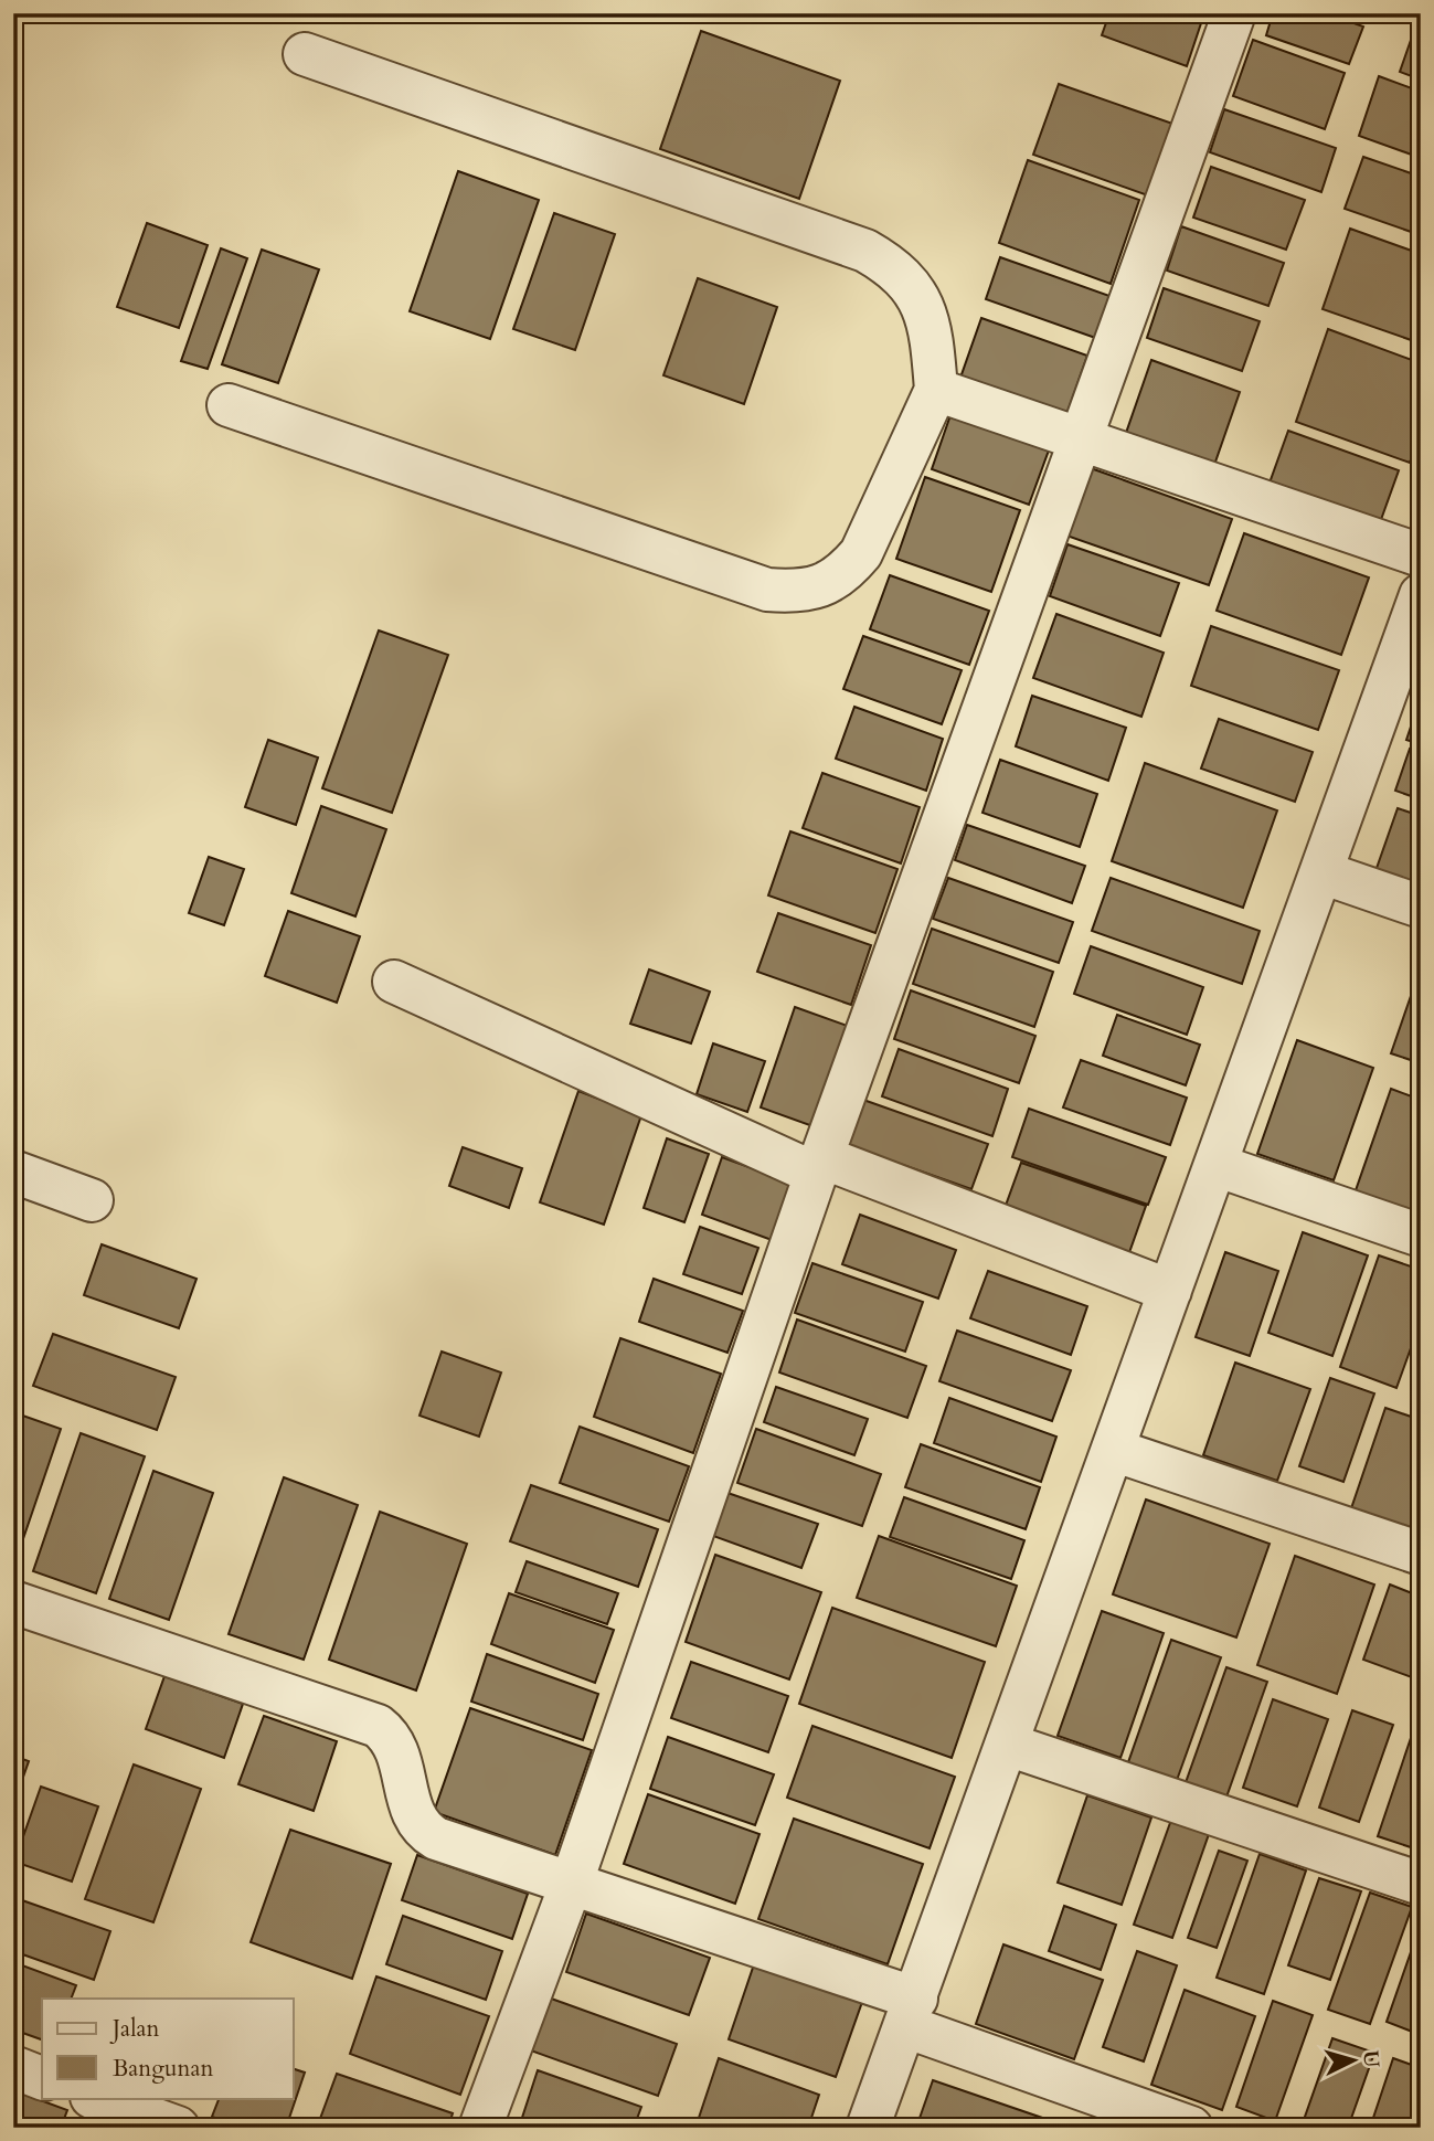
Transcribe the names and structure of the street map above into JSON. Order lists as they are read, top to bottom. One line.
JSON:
{"legend":["Jalan","Bangunan"],"north":"right"}
